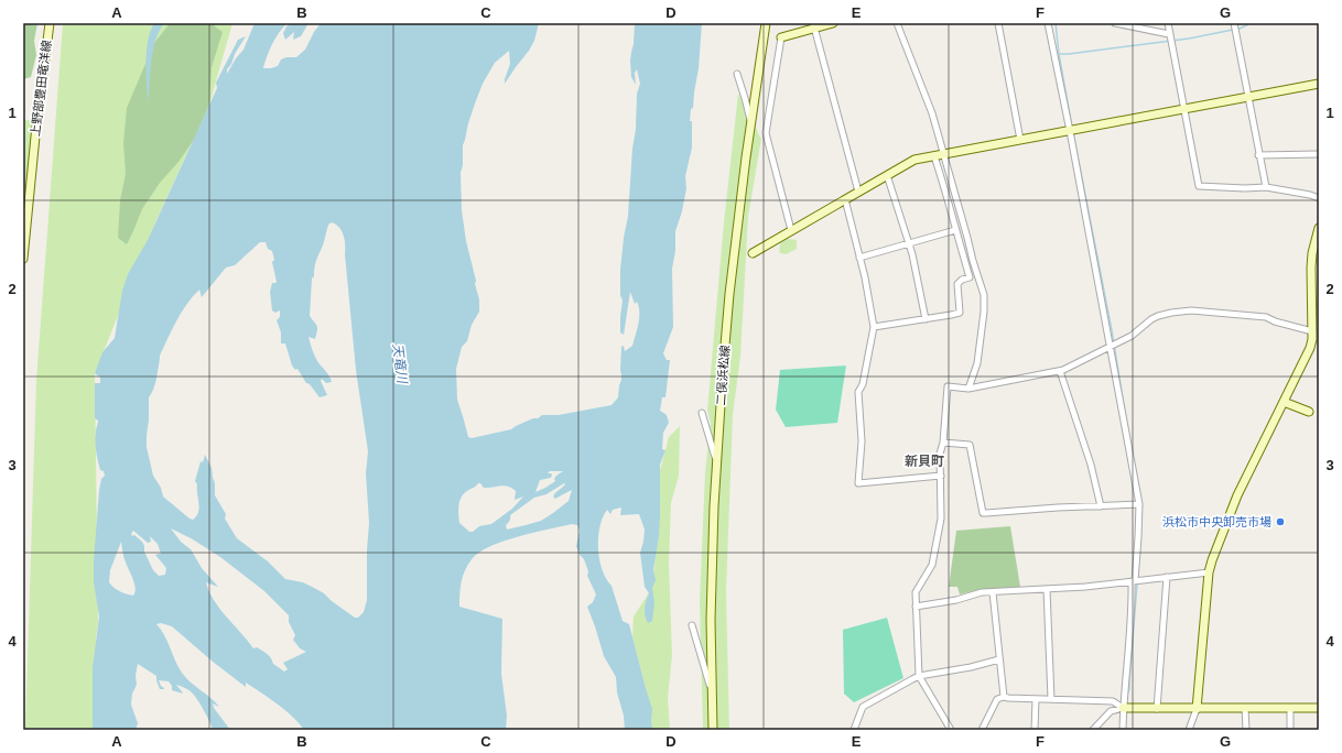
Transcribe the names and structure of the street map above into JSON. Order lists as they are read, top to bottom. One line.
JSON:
{"streets":{"street":["上野部豊田竜洋線","二俣浜松線"]},"districts":["新貝町"],"water":["天竜川"],"places":["浜松市中央卸売市場"],"grid":{"columns":["A","B","C","D","E","F","G"],"rows":["1","2","3","4"]}}
